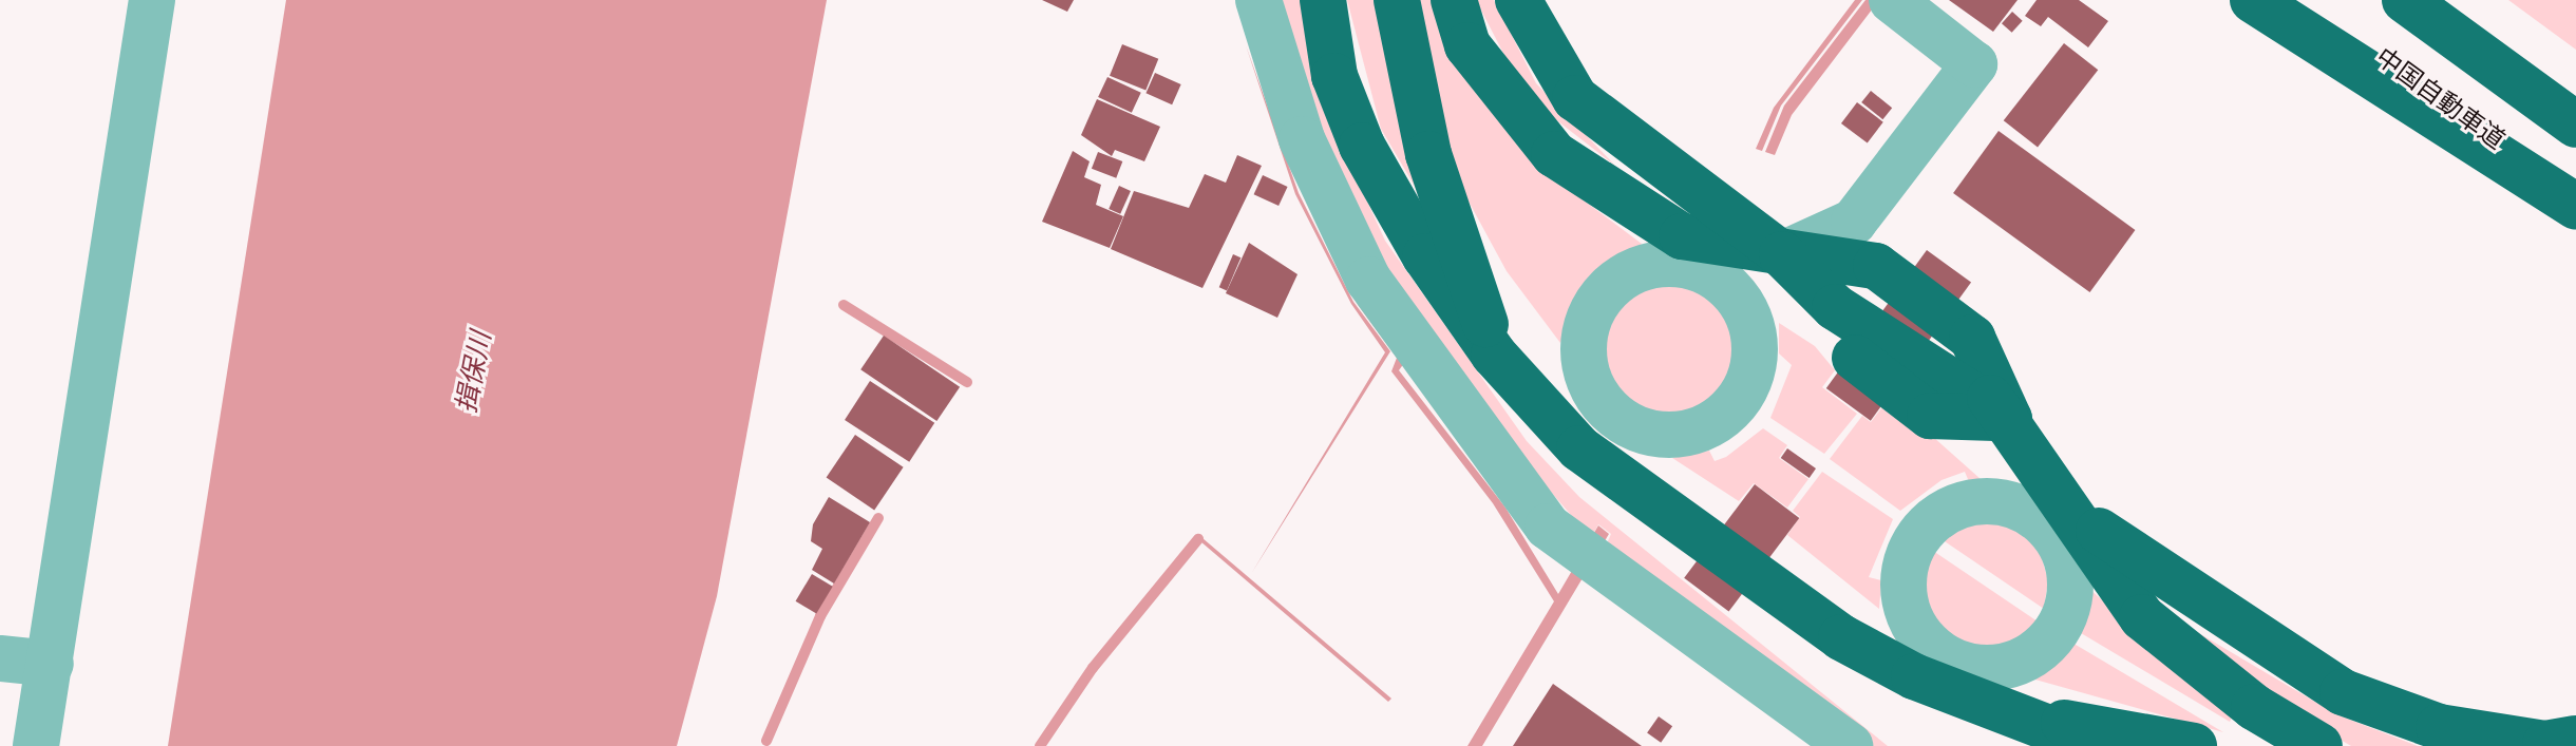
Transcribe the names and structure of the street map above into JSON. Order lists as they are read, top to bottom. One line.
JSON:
{"streets":{"highway":["中国自動車道"]},"water":["揖保川"]}
